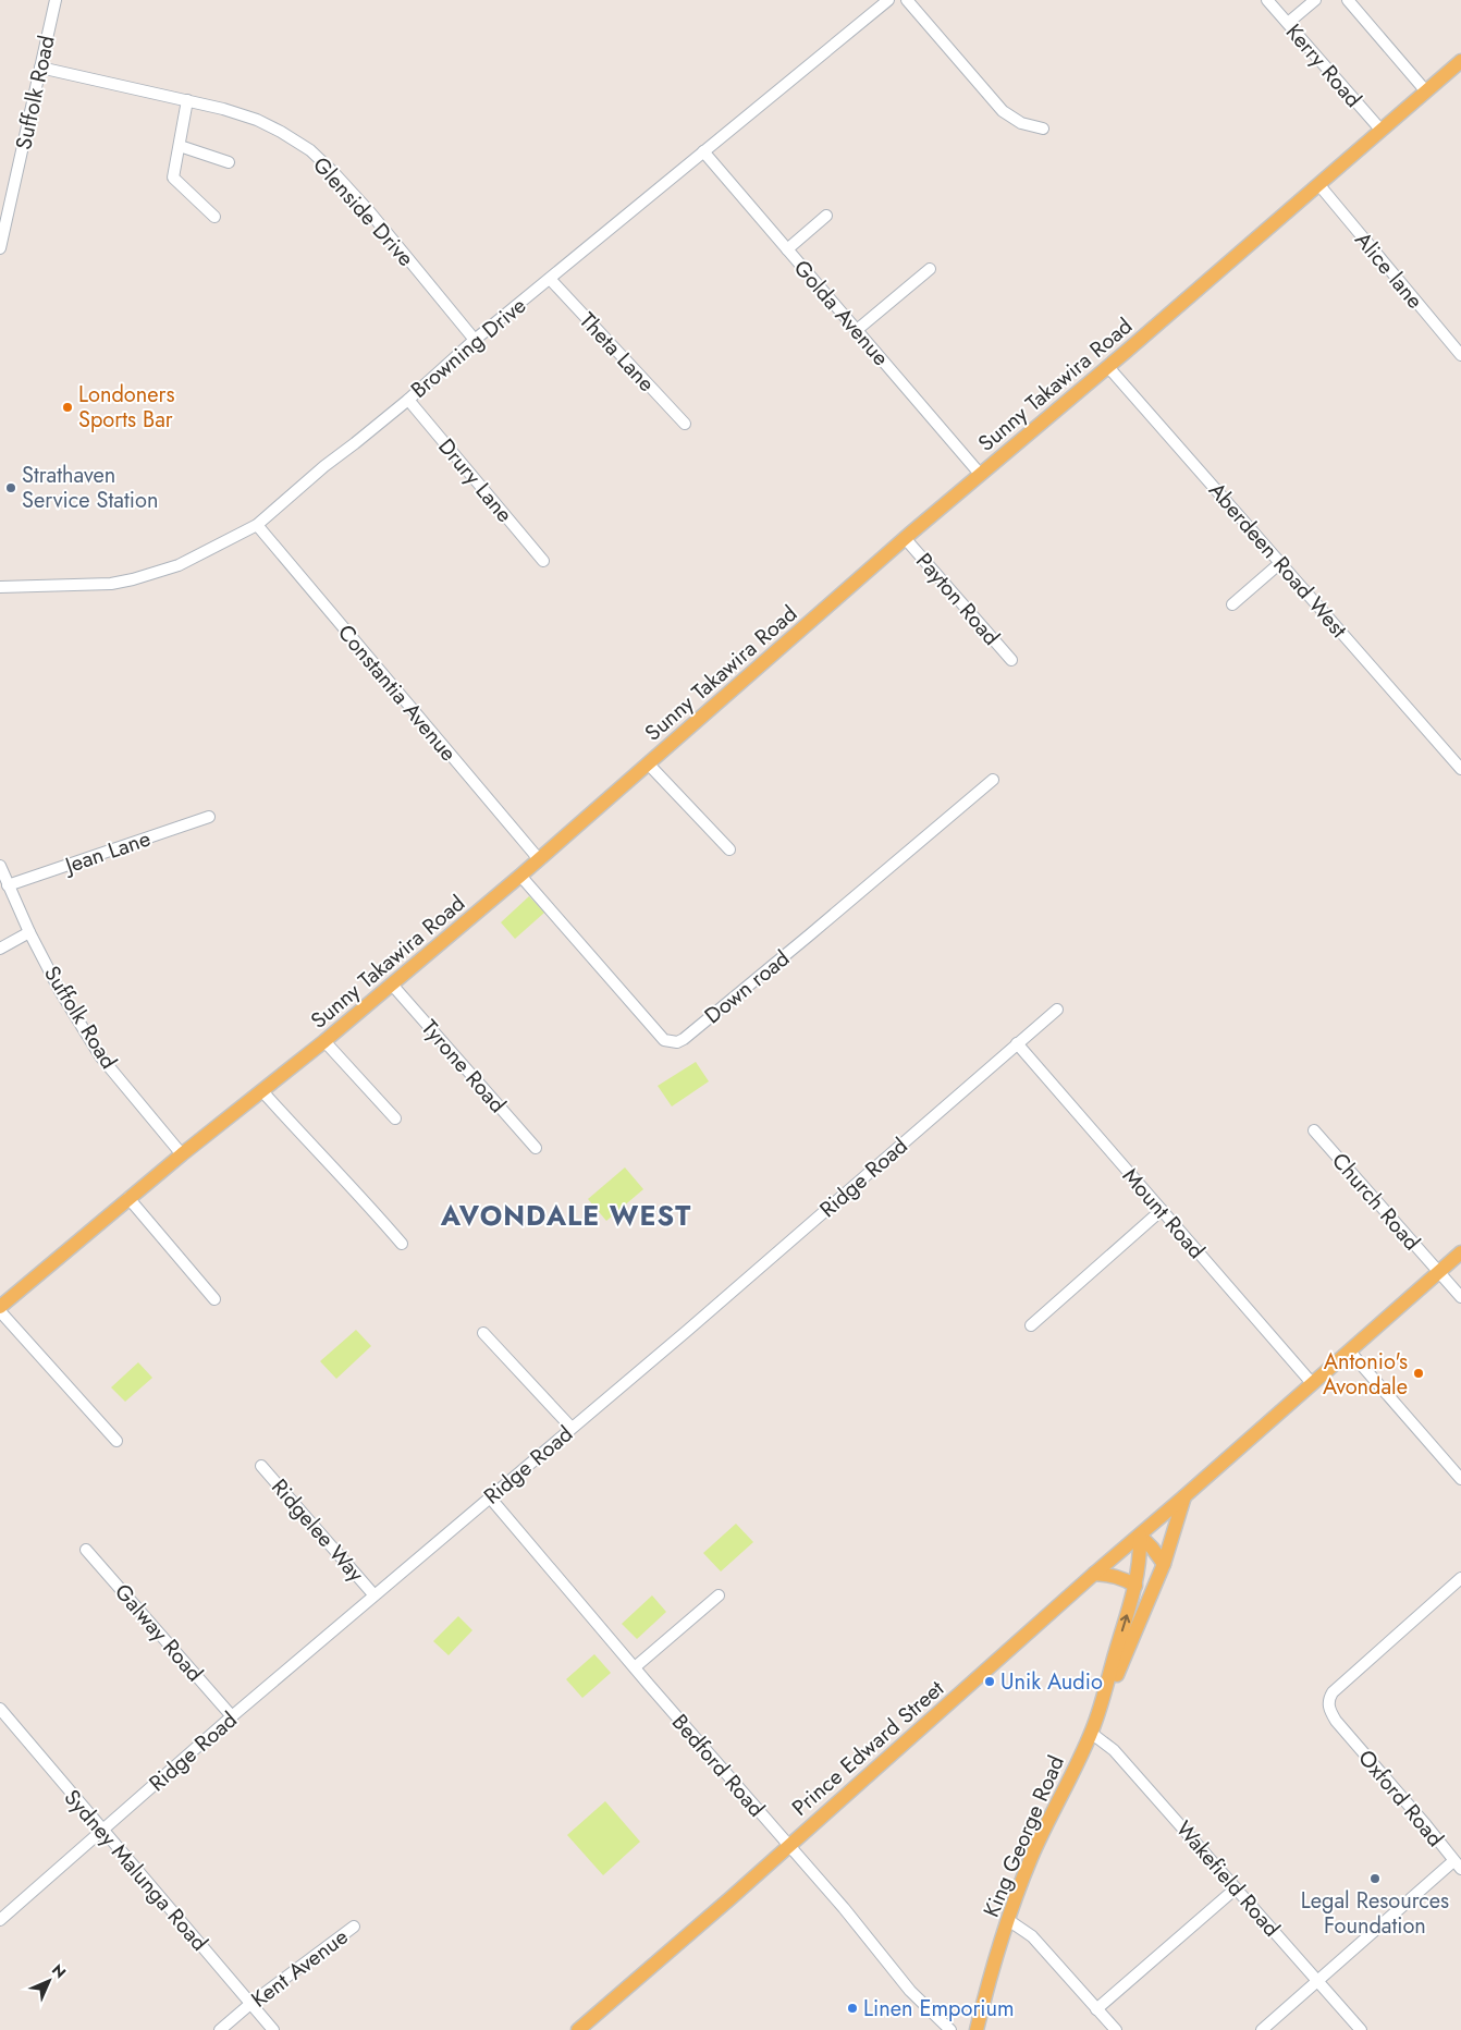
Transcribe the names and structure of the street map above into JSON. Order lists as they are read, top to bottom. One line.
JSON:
{"streets":{"main road":["Sunny Takawira Road","Prince Edward Street","King George Road"],"street":["Kerry Road","Suffolk Road","Glenside Drive","Alice lane","Golda Avenue","Browning Drive","Theta Lane","Drury Lane","Aberdeen Road West","Payton Road","Constantia Avenue","Jean Lane","Down road","Tyrone Road","Ridge Road","Church Road","Mount Road","Ridgelee Way","Galway Road","Bedford Road","Oxford Road","Sydney Malunga Road","Wakefield Road","Kent Avenue"]},"crossings":[["Kerry Road","Sunny Takawira Road"],["Suffolk Road","Glenside Drive"],["Suffolk Road","Sunny Takawira Road"],["Suffolk Road","Jean Lane"],["Glenside Drive","Browning Drive"],["Alice lane","Sunny Takawira Road"],["Golda Avenue","Browning Drive"],["Golda Avenue","Sunny Takawira Road"],["Browning Drive","Theta Lane"],["Browning Drive","Drury Lane"],["Browning Drive","Constantia Avenue"],["Sunny Takawira Road","Aberdeen Road West"],["Sunny Takawira Road","Payton Road"],["Sunny Takawira Road","Constantia Avenue"],["Sunny Takawira Road","Down road"],["Sunny Takawira Road","Tyrone Road"],["Ridge Road","Mount Road"],["Ridge Road","Ridgelee Way"],["Ridge Road","Galway Road"],["Ridge Road","Bedford Road"],["Ridge Road","Sydney Malunga Road"],["Prince Edward Street","Bedford Road"],["Prince Edward Street","King George Road"],["Oxford Road","Wakefield Road"],["King George Road","Wakefield Road"],["Sydney Malunga Road","Kent Avenue"]],"districts":["AVONDALE WEST"],"places":["Londoners Sports Bar","Strathaven Service Station","Antonio's Avondale","Unik Audio","Legal Resources Foundation","Linen Emporium"],"north":"top right"}
